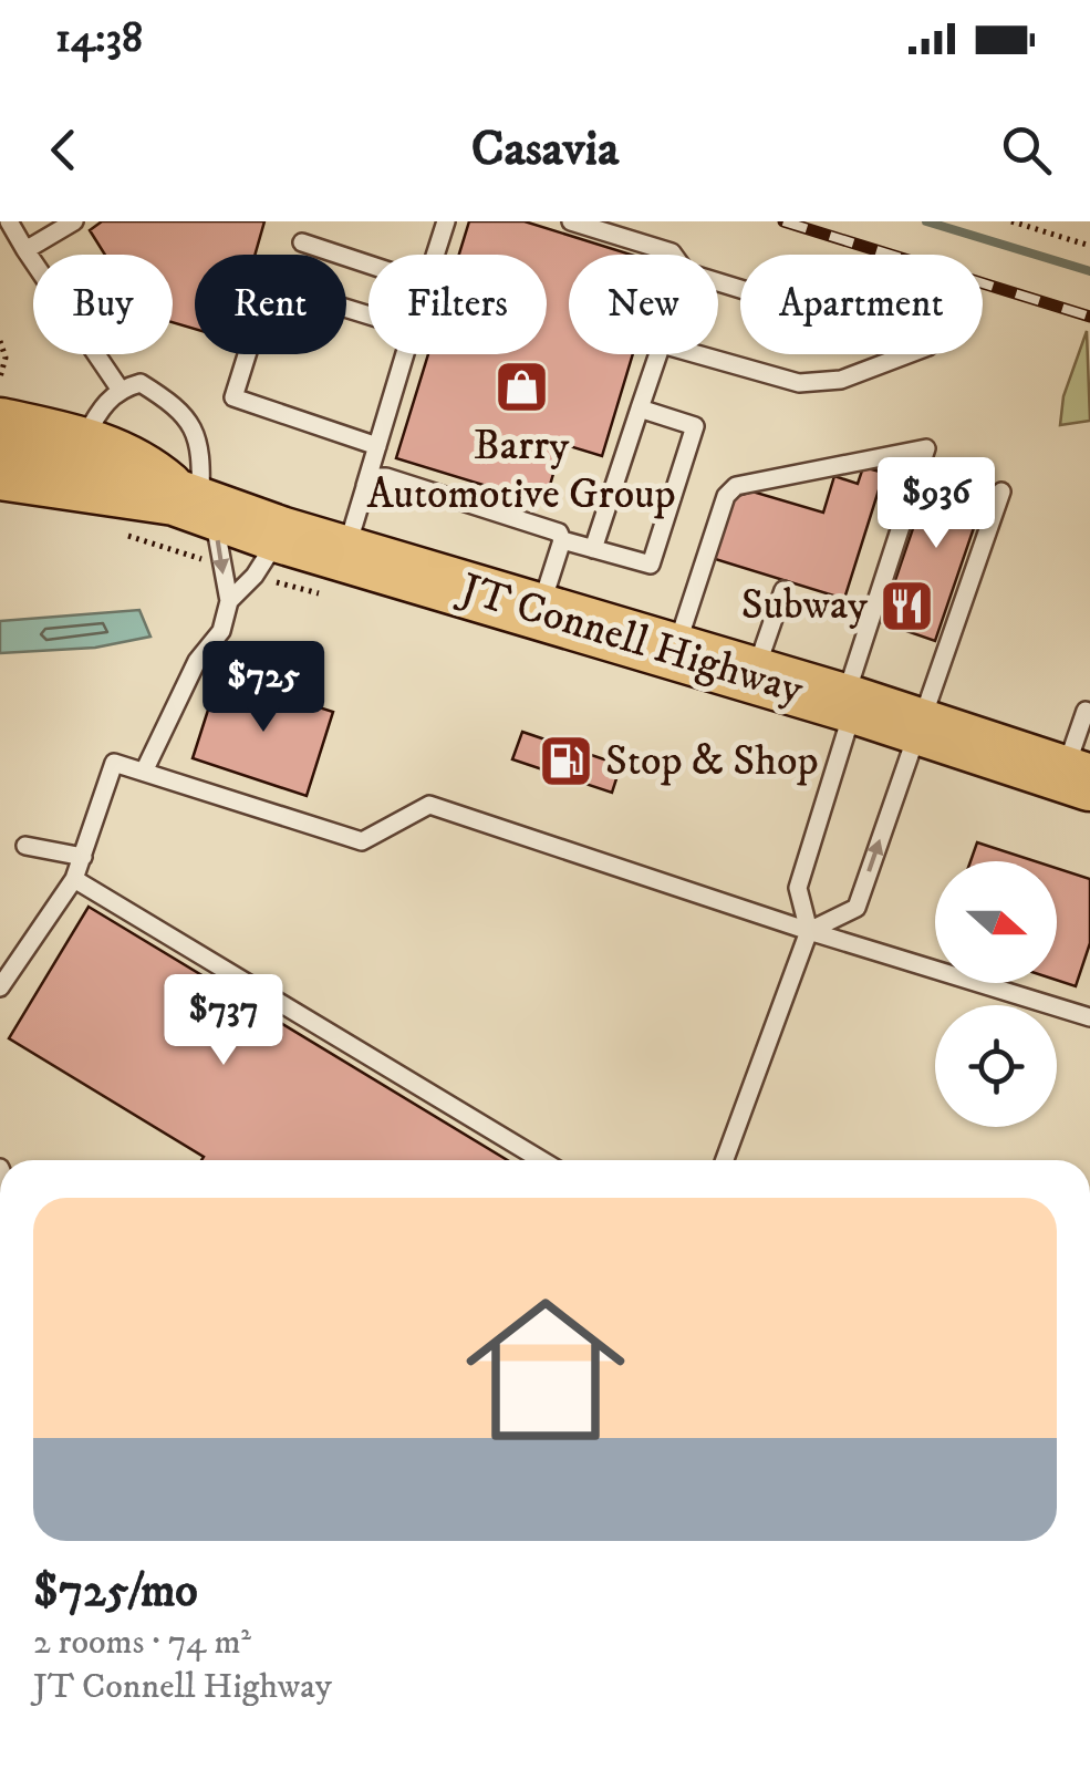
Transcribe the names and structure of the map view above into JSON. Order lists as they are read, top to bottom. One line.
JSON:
{"streets":{"highway":["JT Connell Highway"]},"places":{"shop":["Barry Automotive Group"],"restaurant":["Subway"],"fuel station":["Stop & Shop"]},"north":"right","page":{"status":"14:38","header":"Casavia","chip":["Buy","Rent","Filters","New","Apartment"],"price":["$936","$725","$737"],"list":[{"name":"$725/mo","note":"2 rooms · 74 m² · JT Connell Highway"}]}}
